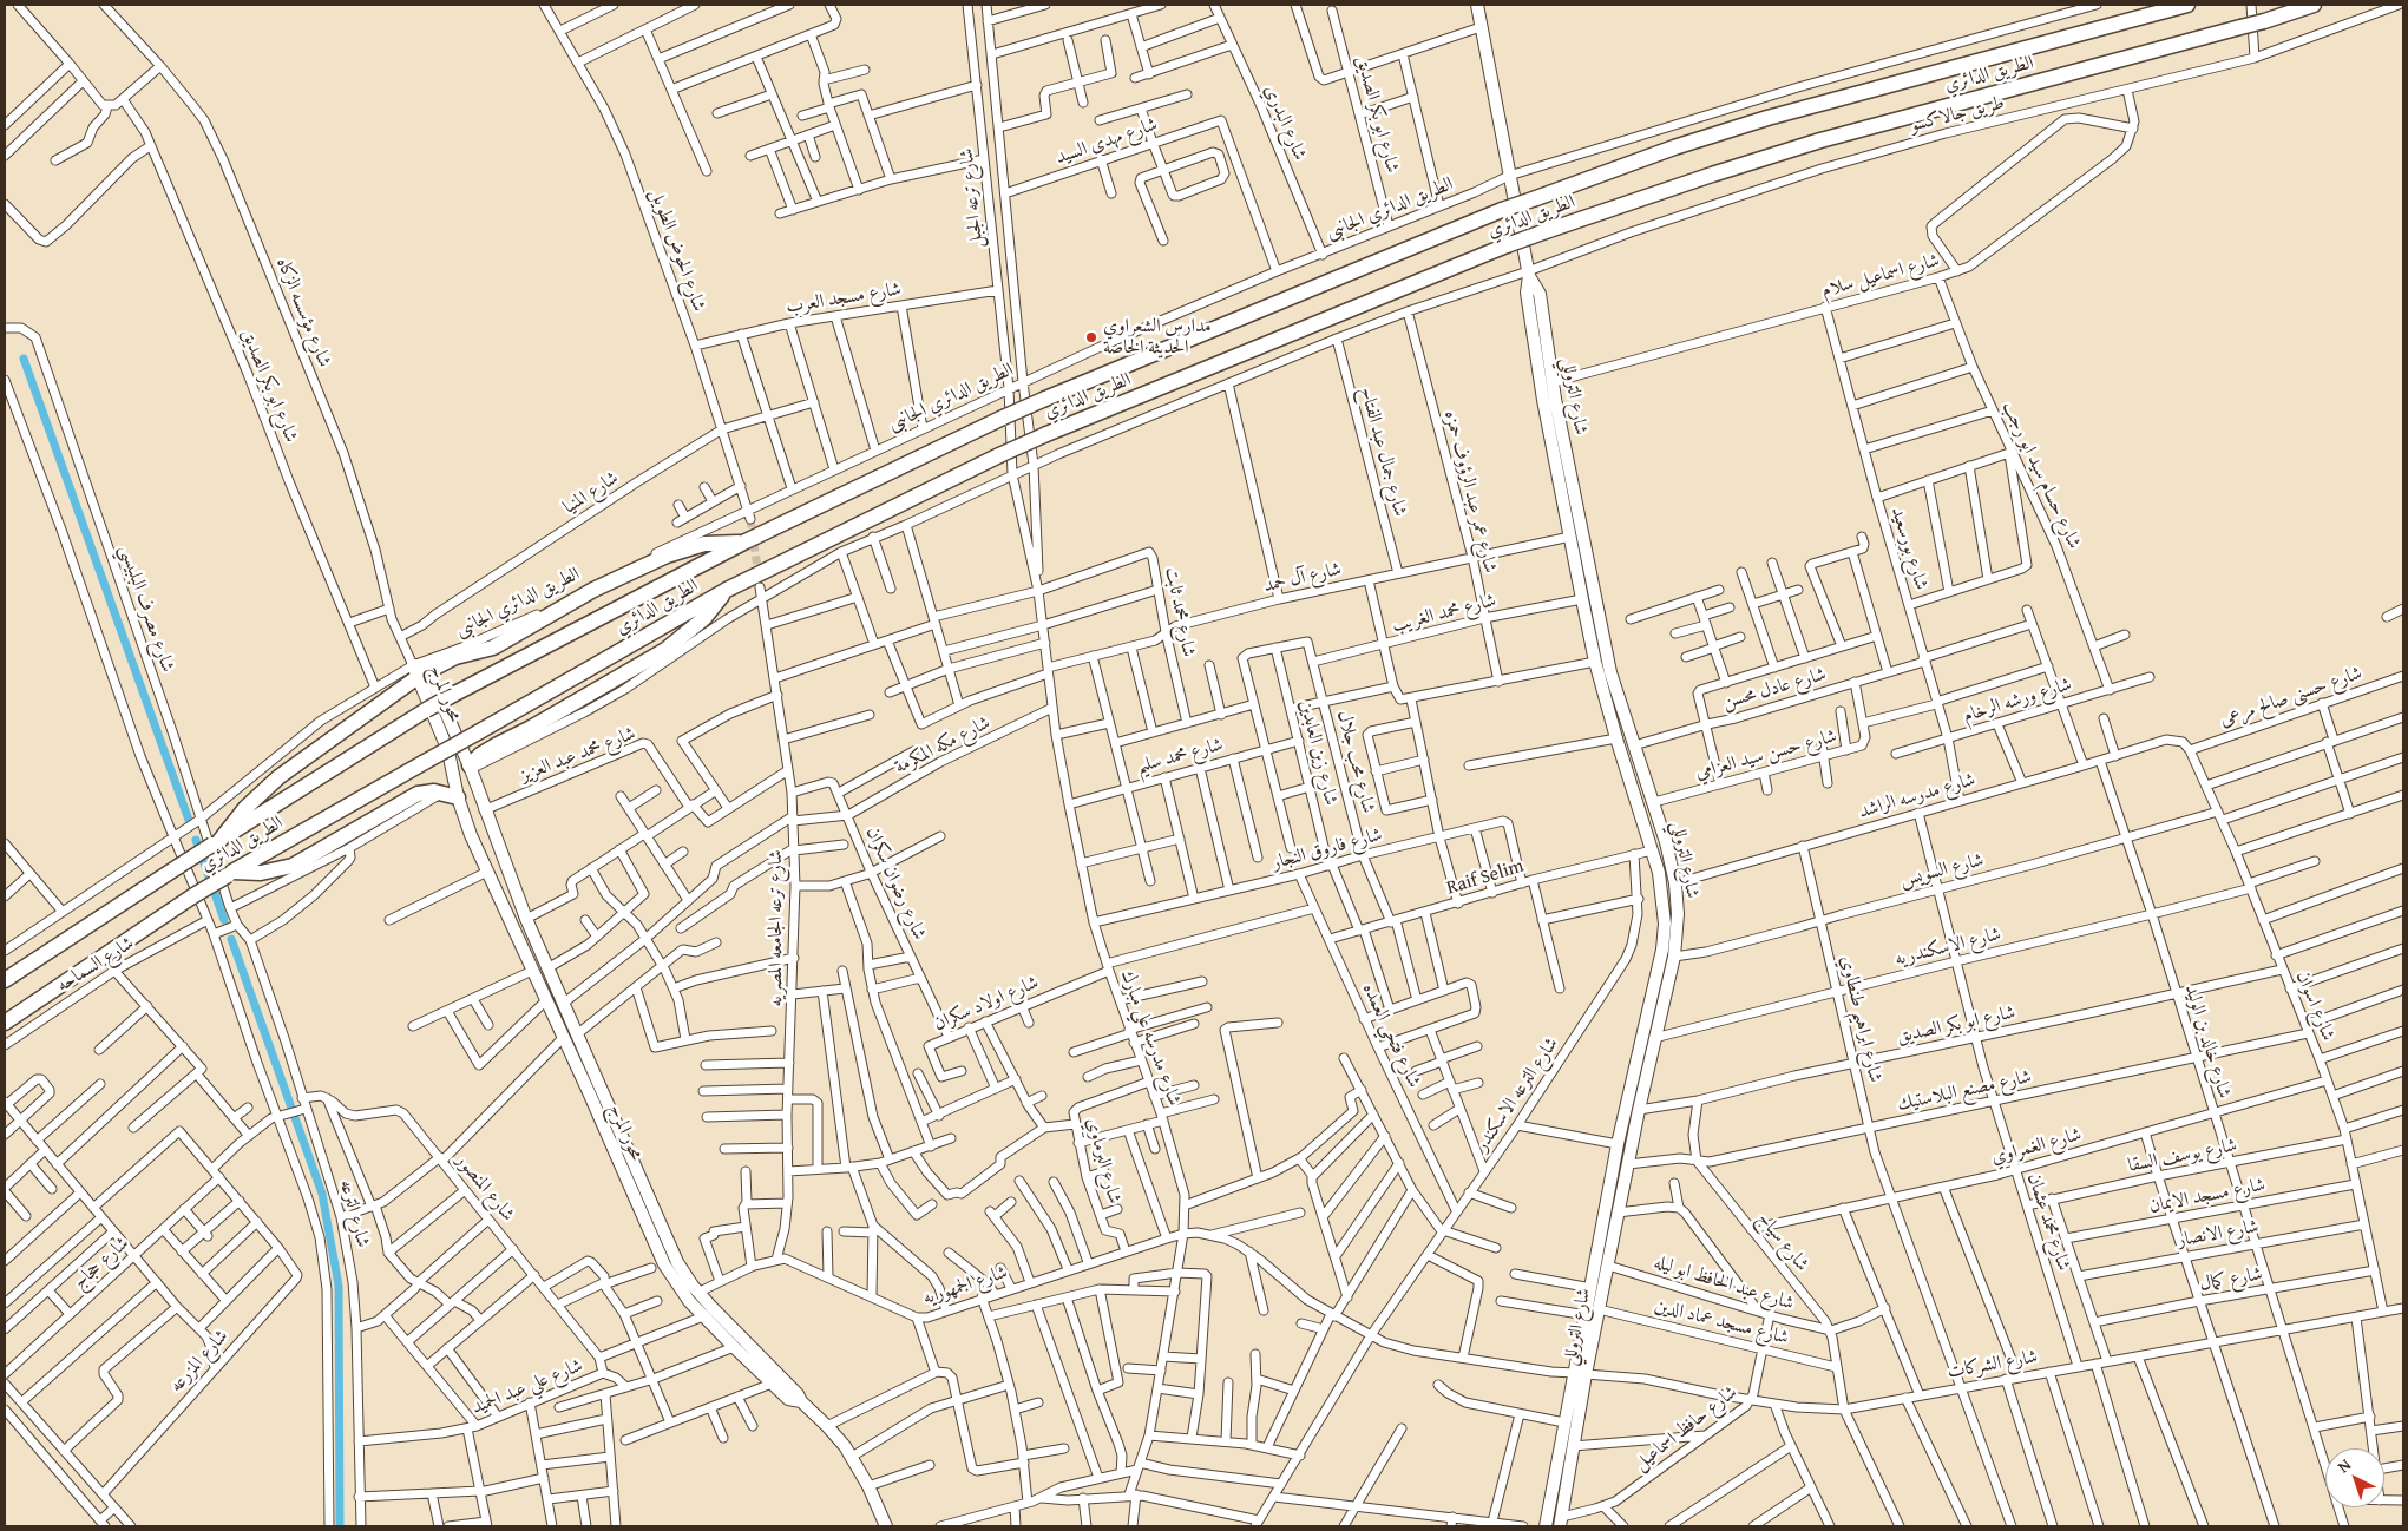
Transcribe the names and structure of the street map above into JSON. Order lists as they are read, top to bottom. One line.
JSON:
{"streets":{"highway":["الطريق الدائري"],"street":["شارع ابو بكر الصديق","طريق جالاكسو","شارع البدري","شارع مهدى السيد","شارع ترعه الجبل","الطريق الدائري الجانبى","شارع الحوض الطويل","شارع اسماعيل سلام","شارع مسجد العرب","شارع مؤسسه الزكاه","شارع التروللي","شارع جمال عبد الفتاح","شارع حسام سيد ابو رجب","شارع عمر عبد الرؤوف حمزه","شارع المنيا","شارع بورسعيد","شارع آل حمد","شارع مصرف البلبيسي","شارع محمد ثابت","شارع محمد الغريب","شارع عادل محسن","محور المرج","شارع حسنى صالح مرعى","شارع ورشه الرخام","شارع مكه المكرمة","شارع زين العابدين","شارع محمد عبد العزيز","شارع حسن سيد العزامي","شارع محمد سليم","شارع محب جلال","شارع مدرسه الراشد","شارع فاروق النجار","شارع السويس","Raif Selim","شارع رضوان سكران","شارع ترعه الجامعه المصريه","شارع الاسكندريه","شارع السماحه","شارع اولاد سكران","شارع اسوان","شارع ابراهيم طنطاوي","شارع فتحي العمده","شارع مدرسه علي مبارك","شارع خالد بن الوليد","شارع مصنع البلاستيك","شارع الترعه الاسكندر","شارع الغمراوي","شارع يوسف السقا","شارع البرماوي","شارع المنصور","شارع مسجد الايمان","شارع الترعه","شارع محمد عثمان","شارع الانصار","شارع سياج","شارع حجاج","شارع كمال","شارع عبد الحافظ ابو ليله","شارع الجمهوريه","شارع مسجد عماد الدين","شارع المزرعه","شارع الشركات","شارع علي عبد الحميد","شارع حافظ اسماعيل"]},"crossings":[["شارع ابو بكر الصديق","الطريق الدائري الجانبى"],["شارع ابو بكر الصديق","شارع التروللي"],["شارع ابو بكر الصديق","شارع اسوان"],["شارع ابو بكر الصديق","شارع ابراهيم طنطاوي"],["شارع ابو بكر الصديق","شارع خالد بن الوليد"],["شارع ابو بكر الصديق","شارع محمد عثمان"],["طريق جالاكسو","شارع التروللي"],["شارع البدري","الطريق الدائري الجانبى"],["شارع مهدى السيد","شارع ترعه الجبل"],["شارع مهدى السيد","الطريق الدائري الجانبى"],["شارع ترعه الجبل","الطريق الدائري الجانبى"],["شارع ترعه الجبل","شارع مسجد العرب"],["شارع ترعه الجبل","شارع مدرسه علي مبارك"],["الطريق الدائري الجانبى","شارع الحوض الطويل"],["الطريق الدائري الجانبى","شارع مؤسسه الزكاه"],["الطريق الدائري الجانبى","شارع التروللي"],["الطريق الدائري الجانبى","شارع مصرف البلبيسي"],["الطريق الدائري الجانبى","محور المرج"],["الطريق الدائري الجانبى","شارع مدرسه علي مبارك"],["شارع الحوض الطويل","شارع مسجد العرب"],["شارع الحوض الطويل","شارع المنيا"],["شارع اسماعيل سلام","شارع التروللي"],["شارع اسماعيل سلام","شارع حسام سيد ابو رجب"],["شارع اسماعيل سلام","شارع بورسعيد"],["شارع مؤسسه الزكاه","شارع المنيا"],["شارع مؤسسه الزكاه","محور المرج"],["شارع التروللي","شارع آل حمد"],["شارع التروللي","شارع محمد الغريب"],["شارع التروللي","شارع عادل محسن"],["شارع التروللي","شارع حسن سيد العزامي"],["شارع التروللي","شارع مدرسه الراشد"],["شارع التروللي","شارع السويس"],["شارع التروللي","Raif Selim"],["شارع التروللي","شارع الاسكندريه"],["شارع التروللي","شارع مصنع البلاستيك"],["شارع التروللي","شارع عبد الحافظ ابو ليله"],["شارع التروللي","شارع مسجد عماد الدين"],["شارع التروللي","شارع الشركات"],["شارع التروللي","شارع حافظ اسماعيل"],["شارع جمال عبد الفتاح","شارع آل حمد"],["شارع حسام سيد ابو رجب","شارع ورشه الرخام"],["شارع عمر عبد الرؤوف حمزه","شارع آل حمد"],["شارع عمر عبد الرؤوف حمزه","شارع محمد الغريب"],["شارع بورسعيد","شارع عادل محسن"],["شارع بورسعيد","شارع ورشه الرخام"],["شارع بورسعيد","شارع مدرسه الراشد"],["شارع آل حمد","شارع محمد ثابت"],["شارع آل حمد","شارع مدرسه علي مبارك"],["شارع مصرف البلبيسي","شارع الترعه"],["شارع محمد ثابت","شارع مدرسه علي مبارك"],["شارع محمد الغريب","شارع محب جلال"],["محور المرج","شارع محمد عبد العزيز"],["محور المرج","شارع الجمهوريه"],["شارع حسنى صالح مرعى","شارع مدرسه الراشد"],["شارع حسنى صالح مرعى","شارع اسوان"],["شارع مكه المكرمة","شارع رضوان سكران"],["شارع مكه المكرمة","شارع مدرسه علي مبارك"],["شارع زين العابدين","شارع محمد سليم"],["شارع زين العابدين","شارع محب جلال"],["شارع زين العابدين","شارع فاروق النجار"],["شارع زين العابدين","Raif Selim"],["شارع محمد سليم","شارع مدرسه علي مبارك"],["شارع محب جلال","شارع فاروق النجار"],["شارع محب جلال","Raif Selim"],["شارع مدرسه الراشد","شارع اسوان"],["شارع مدرسه الراشد","شارع ابراهيم طنطاوي"],["شارع مدرسه الراشد","شارع خالد بن الوليد"],["شارع مدرسه الراشد","شارع محمد عثمان"],["شارع فاروق النجار","Raif Selim"],["شارع فاروق النجار","شارع فتحي العمده"],["شارع فاروق النجار","شارع مدرسه علي مبارك"],["شارع السويس","شارع اسوان"],["شارع السويس","شارع ابراهيم طنطاوي"],["شارع السويس","شارع خالد بن الوليد"],["شارع السويس","شارع محمد عثمان"],["Raif Selim","شارع فتحي العمده"],["Raif Selim","شارع الترعه الاسكندر"],["شارع رضوان سكران","شارع اولاد سكران"],["شارع ترعه الجامعه المصريه","شارع الجمهوريه"],["شارع الاسكندريه","شارع اسوان"],["شارع الاسكندريه","شارع ابراهيم طنطاوي"],["شارع الاسكندريه","شارع خالد بن الوليد"],["شارع الاسكندريه","شارع محمد عثمان"],["شارع اولاد سكران","شارع فتحي العمده"],["شارع اولاد سكران","شارع مدرسه علي مبارك"],["شارع اسوان","شارع مصنع البلاستيك"],["شارع اسوان","شارع الغمراوي"],["شارع اسوان","شارع يوسف السقا"],["شارع اسوان","شارع مسجد الايمان"],["شارع اسوان","شارع الانصار"],["شارع اسوان","شارع كمال"],["شارع اسوان","شارع الشركات"],["شارع ابراهيم طنطاوي","شارع مصنع البلاستيك"],["شارع ابراهيم طنطاوي","شارع الغمراوي"],["شارع ابراهيم طنطاوي","شارع الشركات"],["شارع فتحي العمده","شارع الترعه الاسكندر"],["شارع مدرسه علي مبارك","شارع البرماوي"],["شارع مدرسه علي مبارك","شارع الجمهوريه"],["شارع خالد بن الوليد","شارع مصنع البلاستيك"],["شارع خالد بن الوليد","شارع الغمراوي"],["شارع خالد بن الوليد","شارع يوسف السقا"],["شارع خالد بن الوليد","شارع مسجد الايمان"],["شارع خالد بن الوليد","شارع الانصار"],["شارع خالد بن الوليد","شارع كمال"],["شارع خالد بن الوليد","شارع الشركات"],["شارع مصنع البلاستيك","شارع محمد عثمان"],["شارع مصنع البلاستيك","شارع سياج"],["شارع الترعه الاسكندر","شارع الشركات"],["شارع الغمراوي","شارع محمد عثمان"],["شارع الغمراوي","شارع سياج"],["شارع يوسف السقا","شارع محمد عثمان"],["شارع البرماوي","شارع الجمهوريه"],["شارع المنصور","شارع علي عبد الحميد"],["شارع الترعه","شارع علي عبد الحميد"],["شارع محمد عثمان","شارع الشركات"],["شارع سياج","شارع عبد الحافظ ابو ليله"],["شارع سياج","شارع مسجد عماد الدين"],["شارع سياج","شارع الشركات"],["شارع عبد الحافظ ابو ليله","شارع حافظ اسماعيل"],["شارع الجمهوريه","شارع الشركات"],["شارع مسجد عماد الدين","شارع حافظ اسماعيل"],["شارع الشركات","شارع حافظ اسماعيل"]],"places":["مدارس الشعراوي الحديثة الخاصة"],"north":"top left"}
